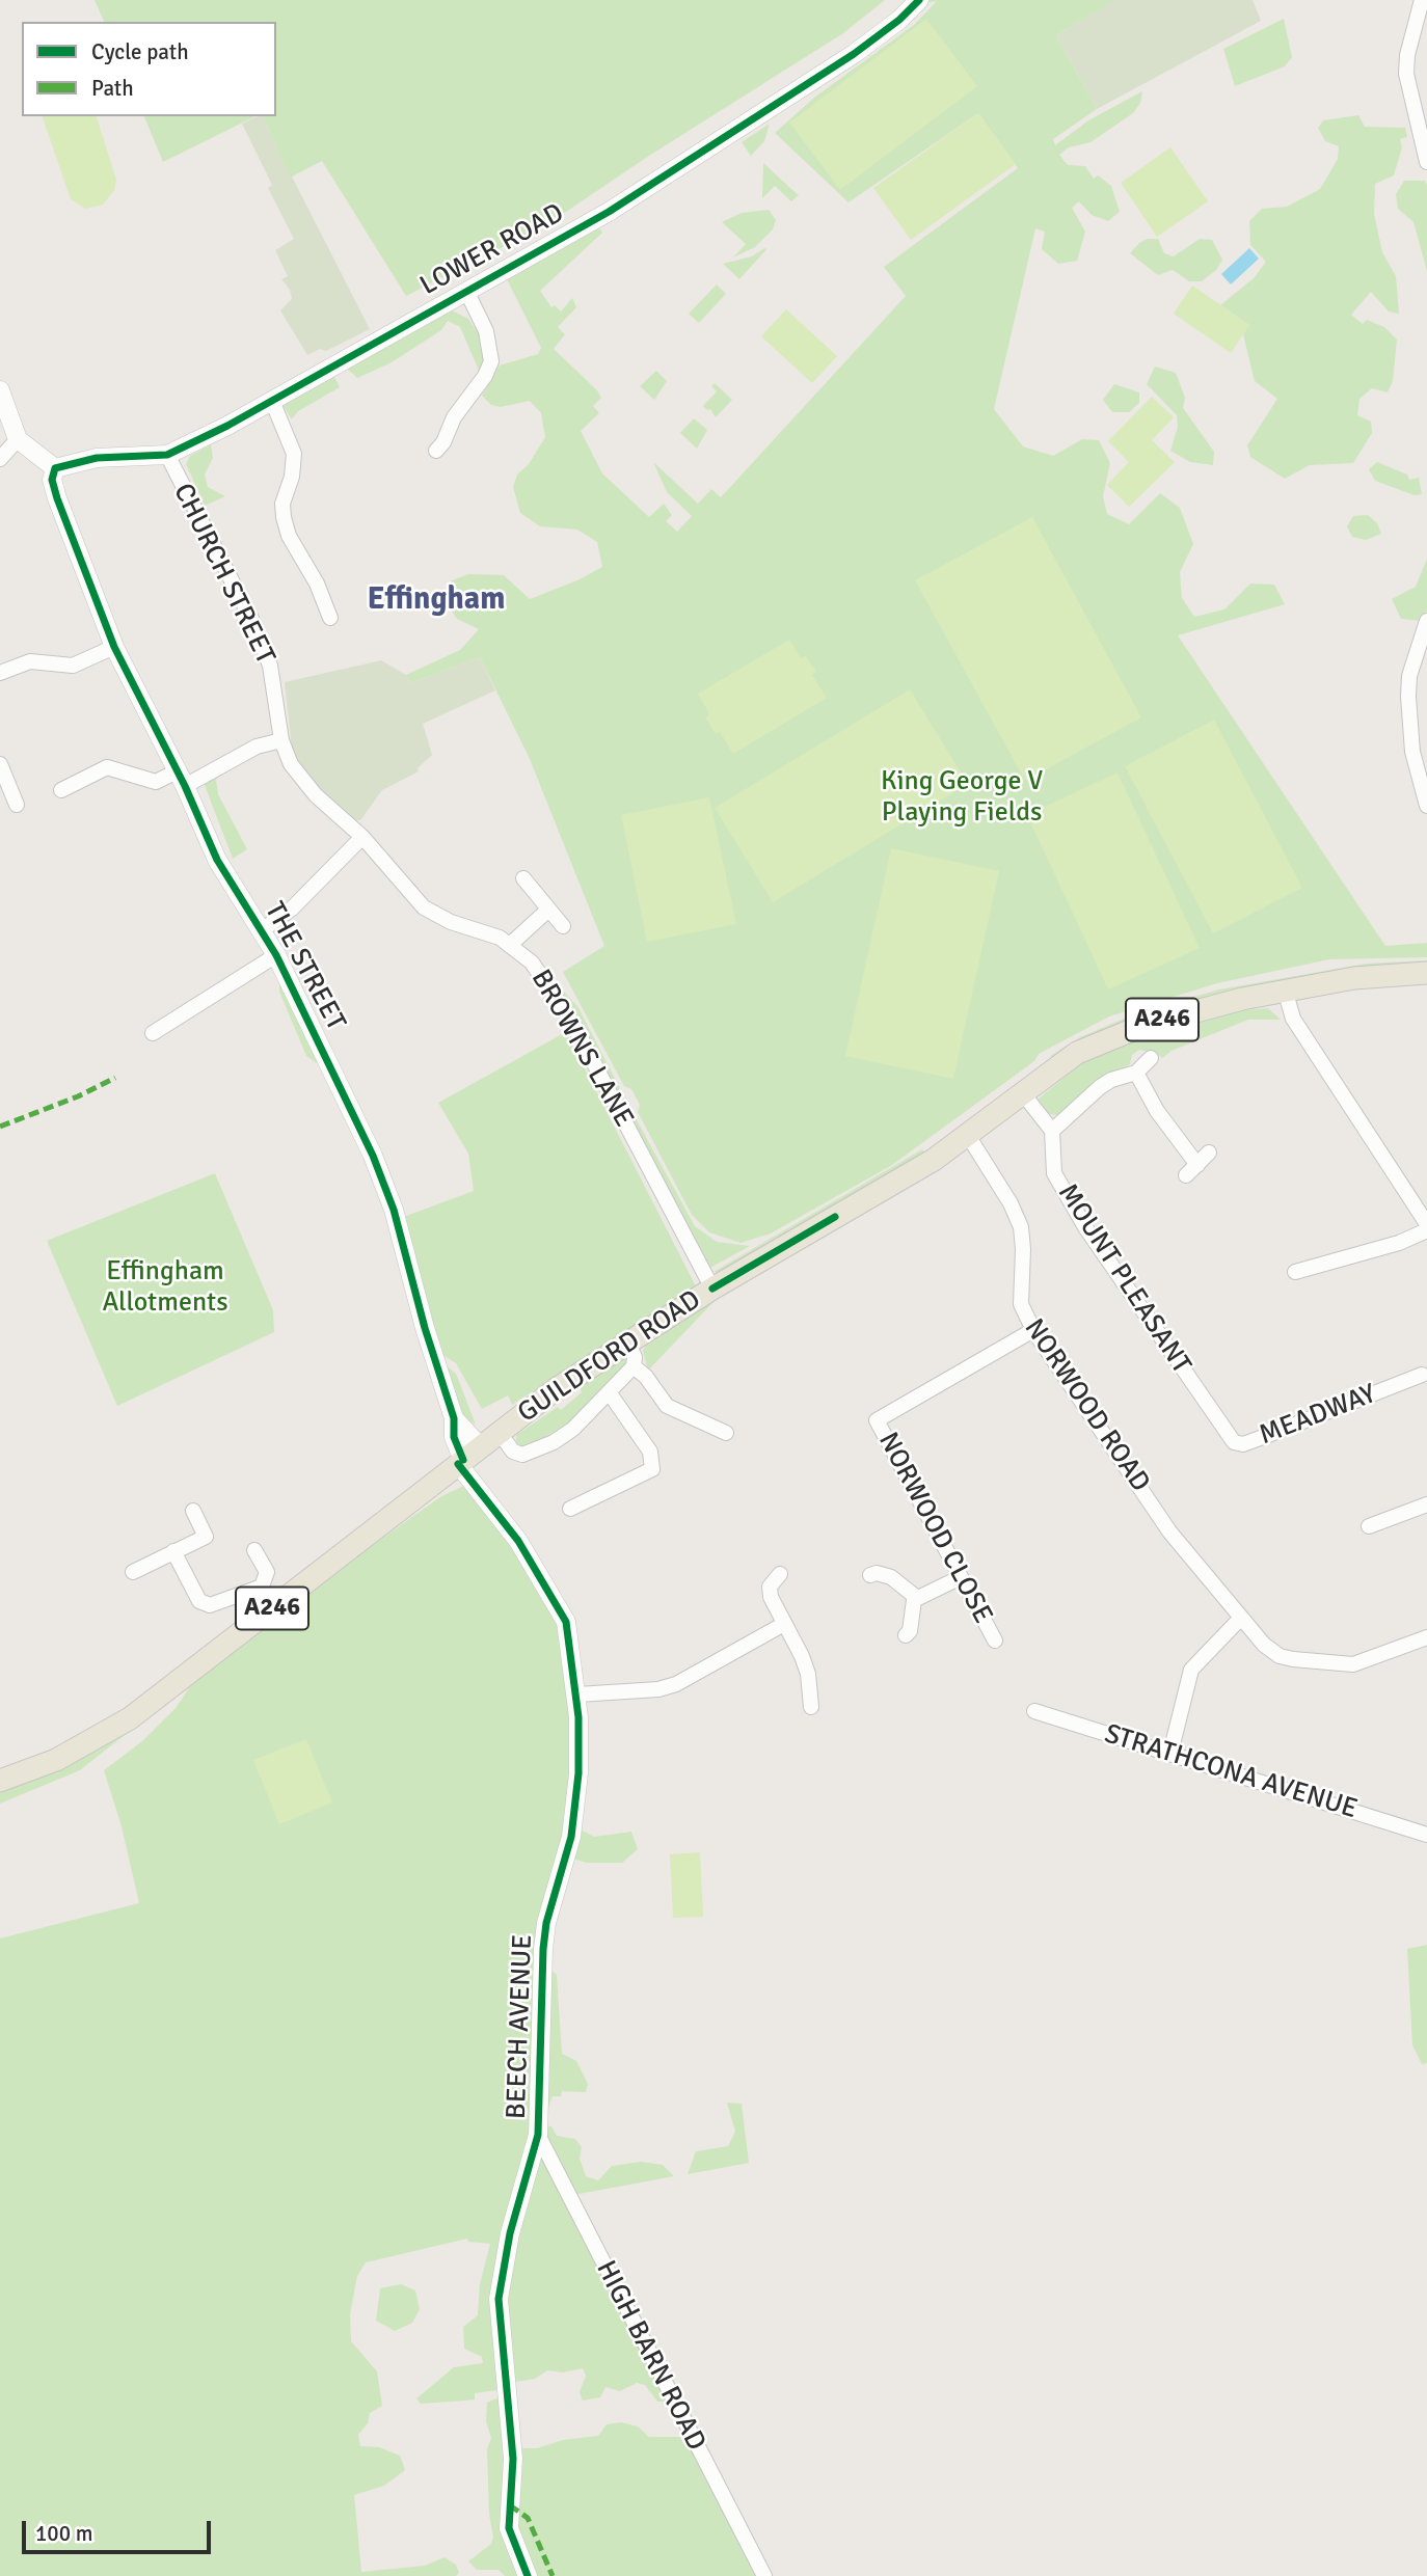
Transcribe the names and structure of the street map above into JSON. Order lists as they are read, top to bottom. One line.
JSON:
{"streets":{"main road":["A246","GUILDFORD ROAD"],"street":["LOWER ROAD","CHURCH STREET","THE STREET","BROWNS LANE","MOUNT PLEASANT","NORWOOD ROAD","MEADWAY","NORWOOD CLOSE","STRATHCONA AVENUE","BEECH AVENUE","HIGH BARN ROAD"]},"crossings":[["LOWER ROAD","CHURCH STREET"],["LOWER ROAD","THE STREET"],["CHURCH STREET","BROWNS LANE"],["THE STREET","GUILDFORD ROAD"],["THE STREET","BEECH AVENUE"],["BROWNS LANE","GUILDFORD ROAD"],["MOUNT PLEASANT","MEADWAY"],["GUILDFORD ROAD","NORWOOD ROAD"],["GUILDFORD ROAD","BEECH AVENUE"],["NORWOOD ROAD","NORWOOD CLOSE"],["BEECH AVENUE","HIGH BARN ROAD"]],"districts":["Effingham"],"parks":["King George V Playing Fields","Effingham Allotments"],"legend":["Cycle path","Path"],"scale_bar":"100 m"}
